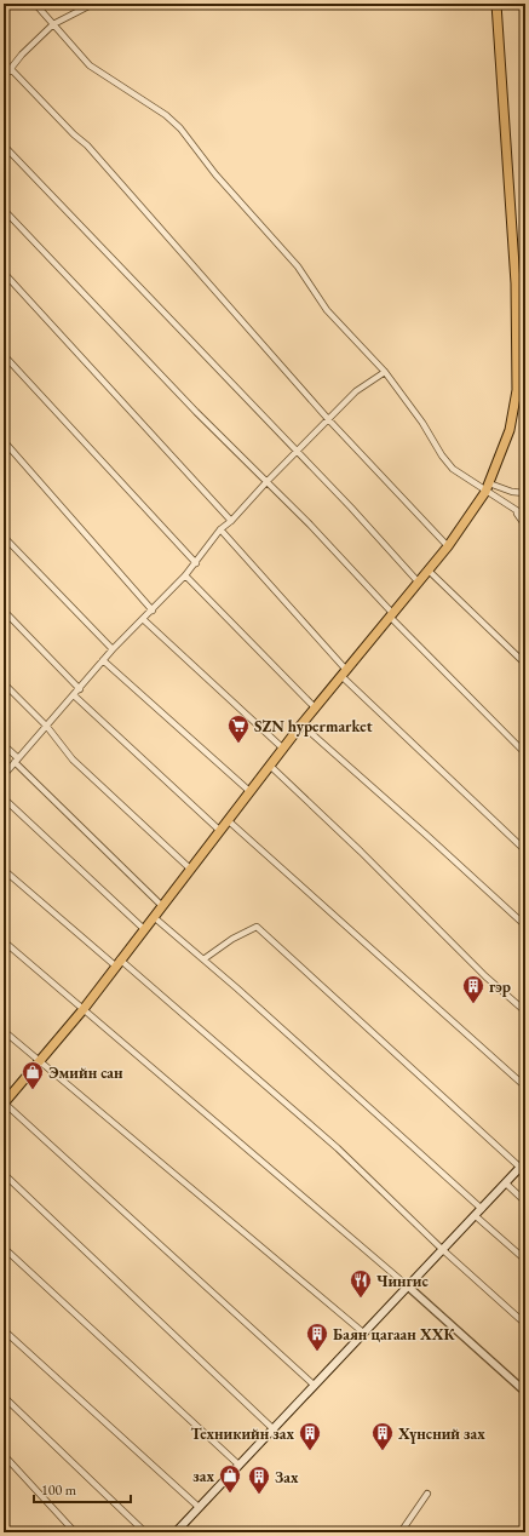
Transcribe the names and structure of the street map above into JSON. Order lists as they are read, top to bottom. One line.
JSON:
{"places":{"supermarket":["SZN hypermarket"],"building":["гэр","Баян цагаан ХХК","Техникийн зах","Хүнсний зах","Зах"],"shop":["Эмийн сан","зах"],"restaurant":["Чингис"]},"scale_bar":"100 m"}
